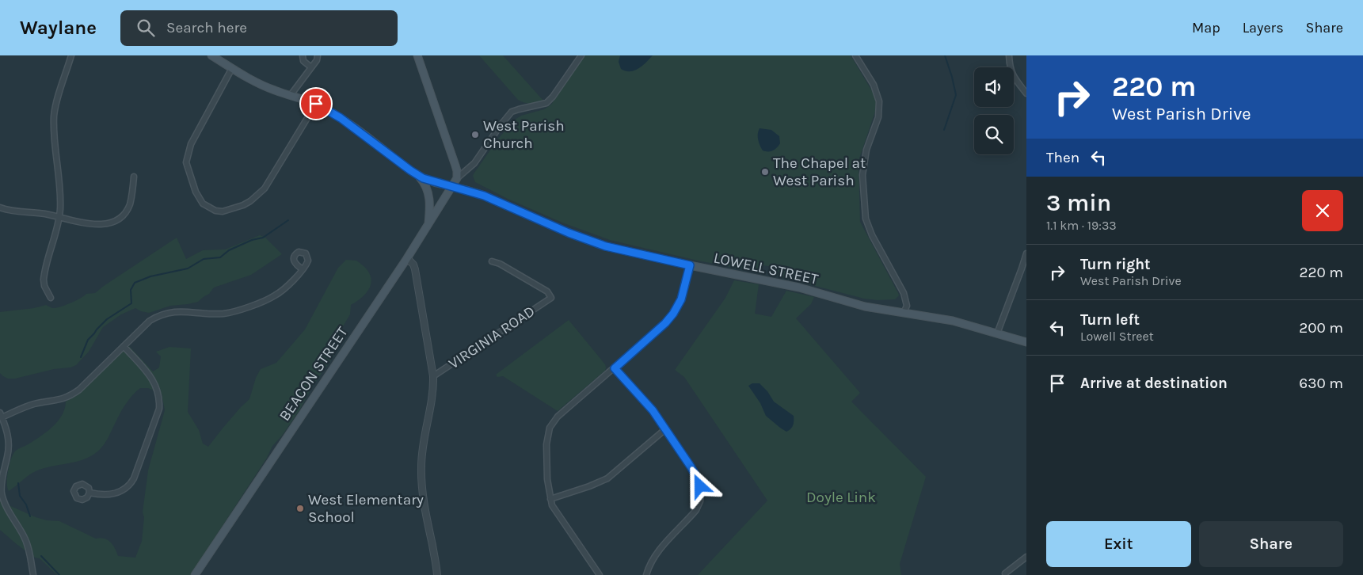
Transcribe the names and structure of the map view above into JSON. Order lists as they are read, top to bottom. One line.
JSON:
{"streets":{"main road":["LOWELL STREET","BEACON STREET"],"street":["VIRGINIA ROAD"]},"crossings":[["LOWELL STREET","BEACON STREET"]],"parks":["Doyle Link"],"places":["West Parish Church","The Chapel at West Parish","West Elementary School"],"page":{"header":"Waylane","search":"Search here","nav":["Map","Layers","Share"],"turn":["220 m","West Parish Drive"],"then":"Then","heading":["3 min","1.1 km · 19:33"],"list":[{"name":"Turn right","note":"West Parish Drive","value":"220 m"},{"name":"Turn left","note":"Lowell Street","value":"200 m"},{"name":"Arrive at destination","value":"630 m"}],"buttons":["Exit","Share"]}}
